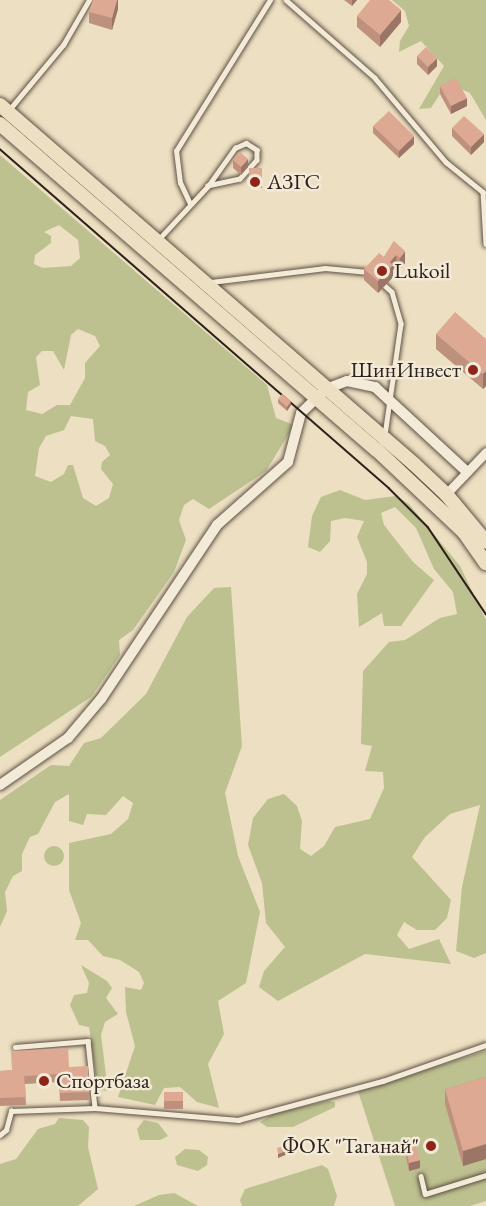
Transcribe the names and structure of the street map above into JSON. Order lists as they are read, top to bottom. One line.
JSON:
{"places":["АЗГС","Lukoil","ШинИнвест","Спортбаза","ФОК \"Таганай\""]}
